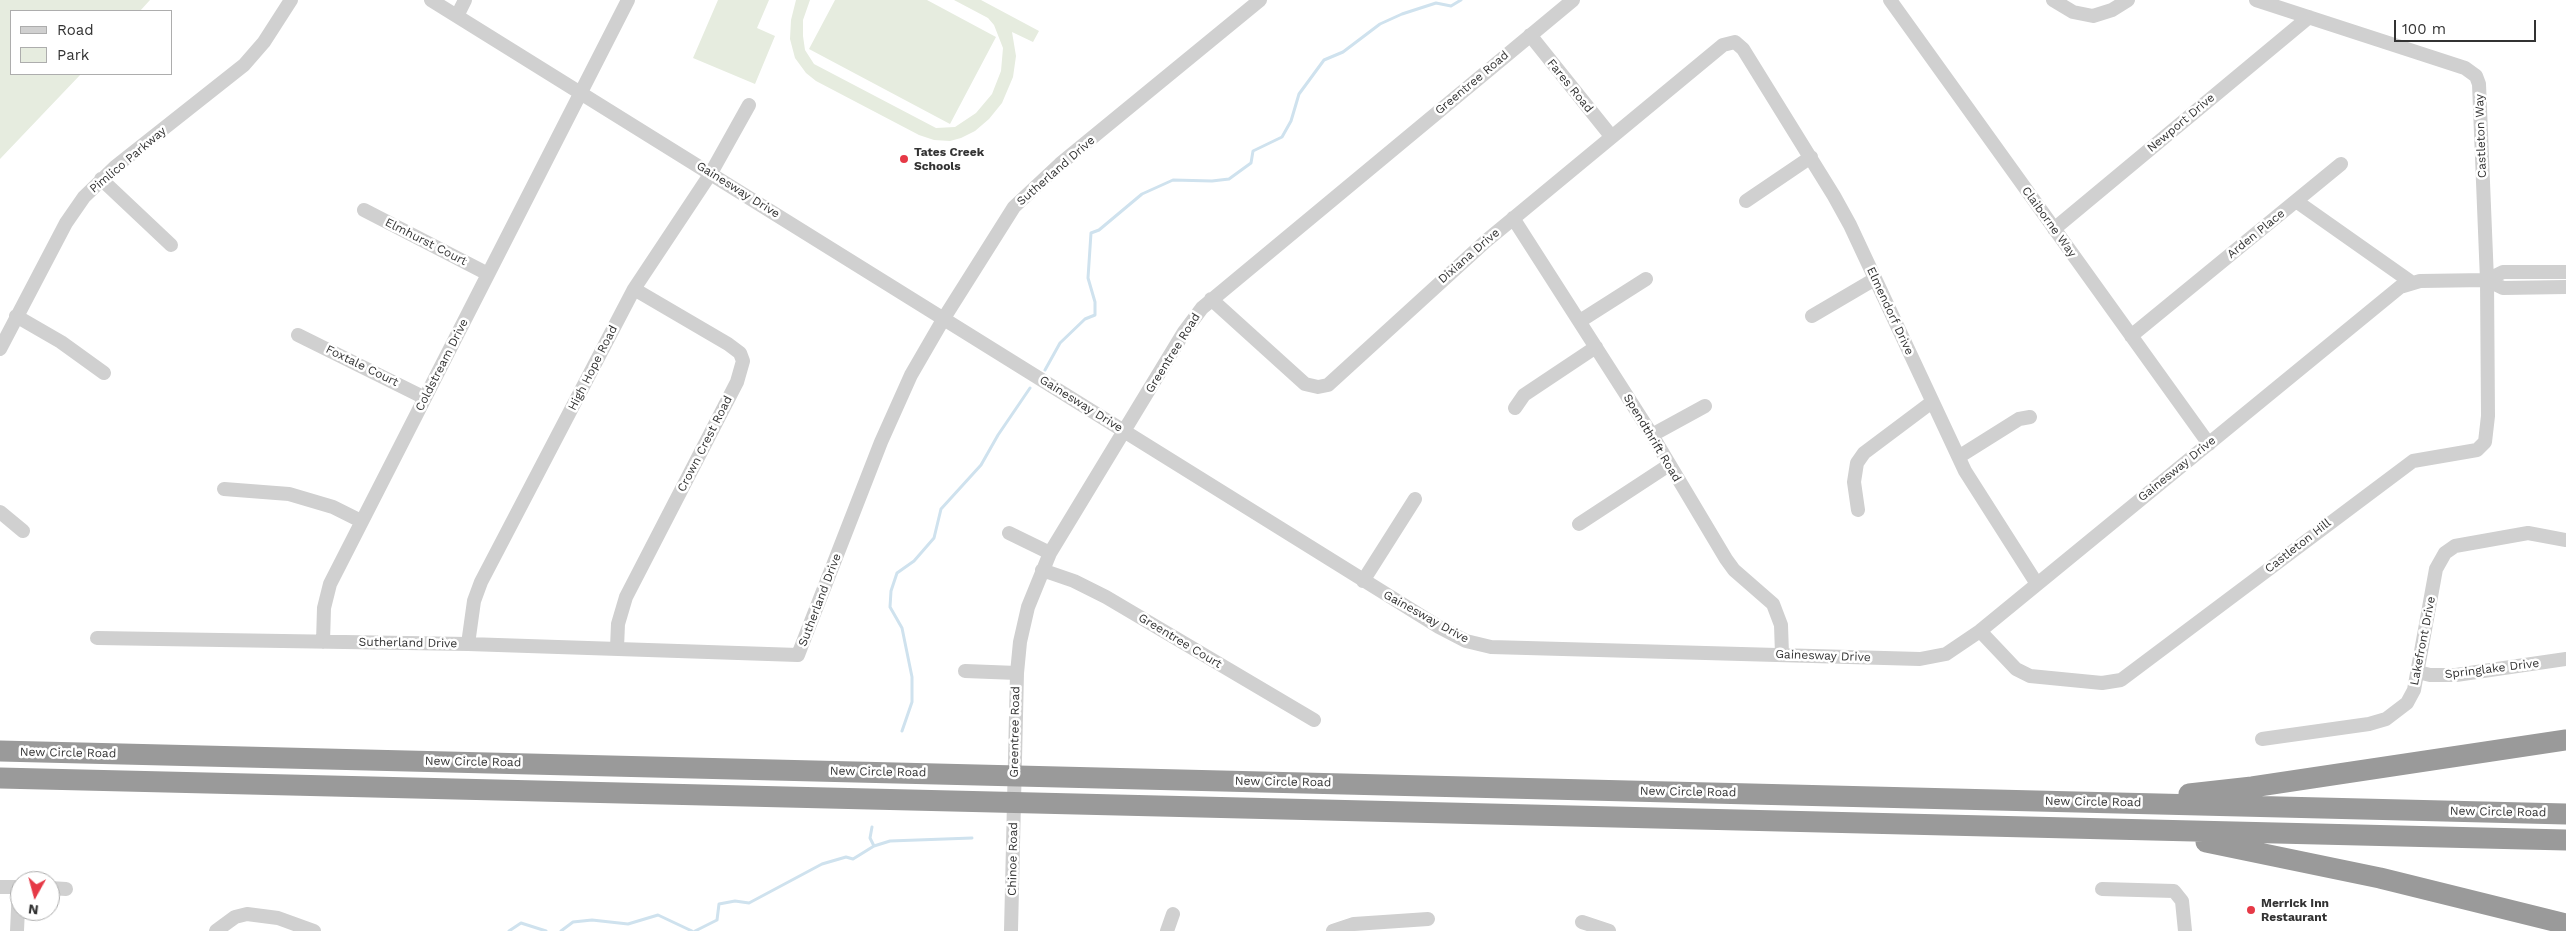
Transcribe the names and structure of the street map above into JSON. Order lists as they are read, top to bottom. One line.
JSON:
{"streets":{"highway":["New Circle Road"],"street":["Greentree Road","Fares Road","Newport Drive","Castleton Way","Pimlico Parkway","Sutherland Drive","Gainesway Drive","Claiborne Way","Arden Place","Elmhurst Court","Dixiana Drive","Elmendorf Drive","Coldstream Drive","Foxtale Court","High Hope Road","Spendthrift Road","Crown Crest Road","Castleton Hill","Greentree Court","Lakefront Drive","Springlake Drive","Chinoe Road"]},"crossings":[["Greentree Road","Fares Road"],["Greentree Road","Gainesway Drive"],["Greentree Road","Dixiana Drive"],["Greentree Road","Greentree Court"],["Greentree Road","Chinoe Road"],["Fares Road","Dixiana Drive"],["Newport Drive","Castleton Way"],["Newport Drive","Claiborne Way"],["Castleton Way","Gainesway Drive"],["Castleton Way","Castleton Hill"],["Sutherland Drive","Gainesway Drive"],["Sutherland Drive","Coldstream Drive"],["Sutherland Drive","High Hope Road"],["Sutherland Drive","Crown Crest Road"],["Gainesway Drive","Claiborne Way"],["Gainesway Drive","Arden Place"],["Gainesway Drive","Elmendorf Drive"],["Gainesway Drive","Coldstream Drive"],["Gainesway Drive","High Hope Road"],["Gainesway Drive","Spendthrift Road"],["Gainesway Drive","Castleton Hill"],["Claiborne Way","Arden Place"],["Elmhurst Court","Coldstream Drive"],["Dixiana Drive","Elmendorf Drive"],["Dixiana Drive","Spendthrift Road"],["Coldstream Drive","Foxtale Court"],["High Hope Road","Crown Crest Road"],["Lakefront Drive","Springlake Drive"]],"places":["Tates Creek Schools","Merrick Inn Restaurant"],"legend":["Road","Park"],"scale_bar":"100 m","north":"bottom"}
